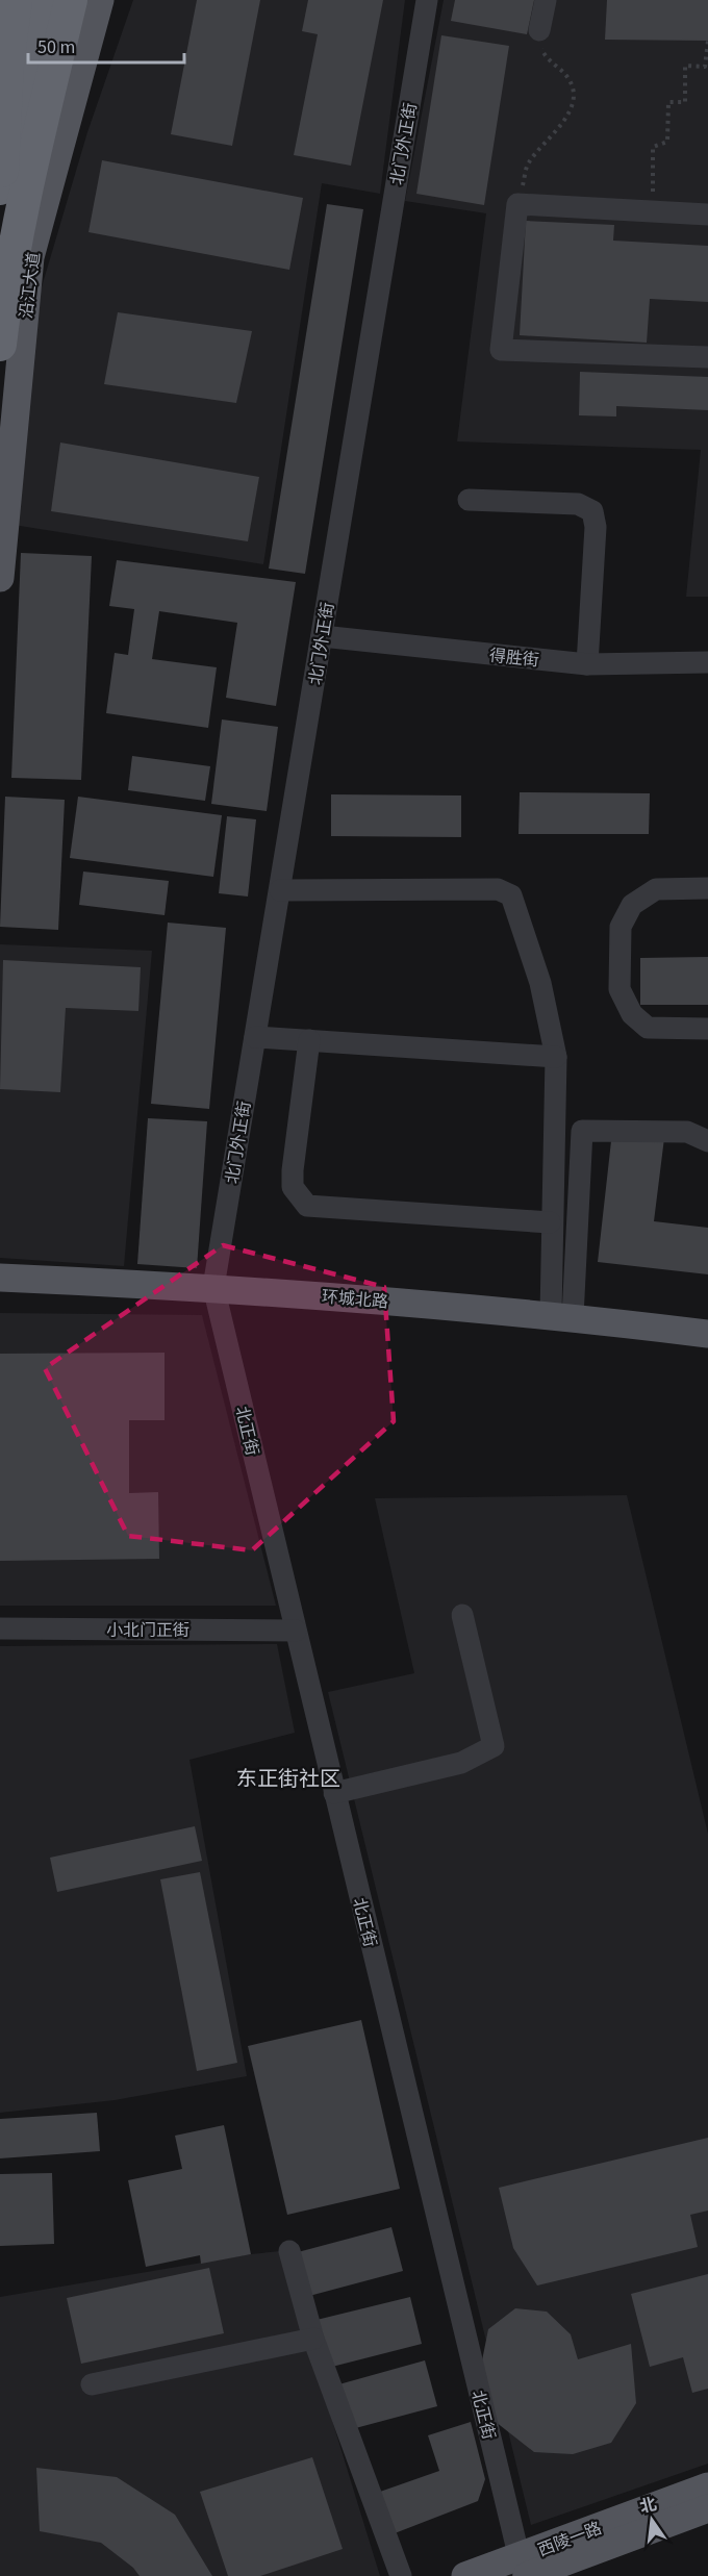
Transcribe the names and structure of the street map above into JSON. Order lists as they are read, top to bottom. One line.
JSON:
{"streets":{"main road":["沿江大道","环城北路","西陵一路"],"street":["北门外正街","得胜街","北正街","小北门正街"]},"crossings":[["北门外正街","得胜街"],["北门外正街","环城北路"],["北门外正街","北正街"],["环城北路","北正街"],["北正街","小北门正街"],["北正街","西陵一路"]],"districts":["东正街社区"],"scale_bar":"50 m","north":"top"}
